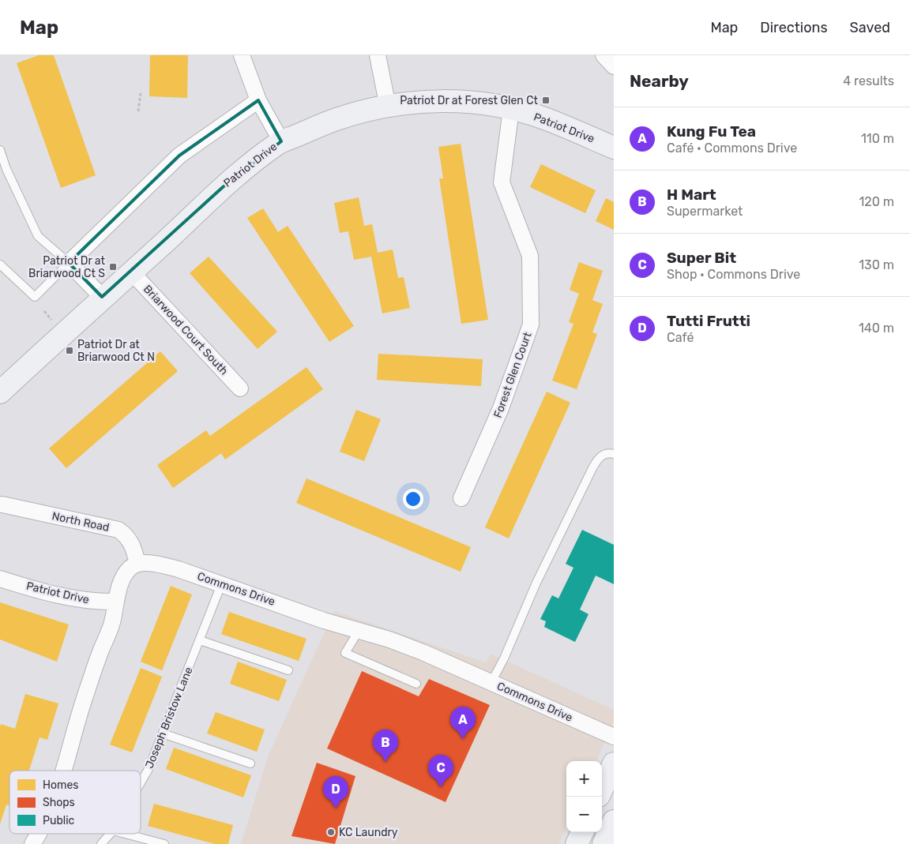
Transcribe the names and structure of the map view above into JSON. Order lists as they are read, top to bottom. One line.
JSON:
{"streets":{"street":["Patriot Drive","Briarwood Court South","Forest Glen Court","North Road","Commons Drive"],"lane":["Joseph Bristow Lane"]},"crossings":[["Patriot Drive","Briarwood Court South"],["Patriot Drive","Forest Glen Court"],["North Road","Commons Drive"],["Commons Drive","Joseph Bristow Lane"]],"places":{"transit":["Patriot Dr at Forest Glen Ct","Patriot Dr at Briarwood Ct S","Patriot Dr at Briarwood Ct N"],"other":["KC Laundry"]},"legend":["Homes","Shops","Public"],"page":{"header":"Map","nav":["Map","Directions","Saved"],"heading":["Nearby","4 results"],"list":[{"mark":"A","name":"Kung Fu Tea","note":"Café · Commons Drive","value":"110 m"},{"mark":"B","name":"H Mart","note":"Supermarket","value":"120 m"},{"mark":"C","name":"Super Bit","note":"Shop · Commons Drive","value":"130 m"},{"mark":"D","name":"Tutti Frutti","note":"Café","value":"140 m"}],"pins":["A","B","C","D"],"map_buttons":["+","−"]}}
